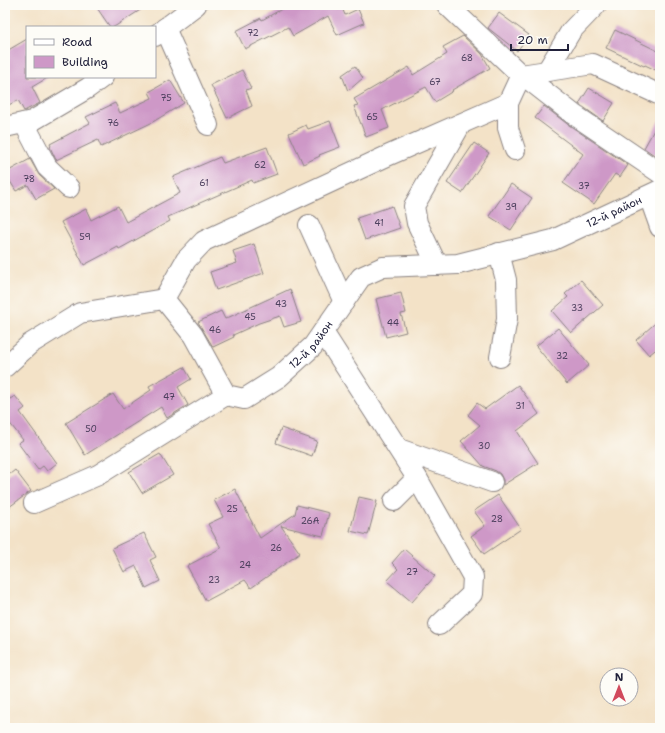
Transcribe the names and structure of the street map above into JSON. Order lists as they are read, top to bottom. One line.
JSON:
{"streets":{"street":["12-й район"]},"house_numbers":["72","68","67","75","65","76","62","78","61","37","39","41","59","43","33","45","44","46","32","47","31","50","30","25","28","26А","26","24","27","23"],"legend":["Road","Building"],"scale_bar":"20 m","north":"top"}
